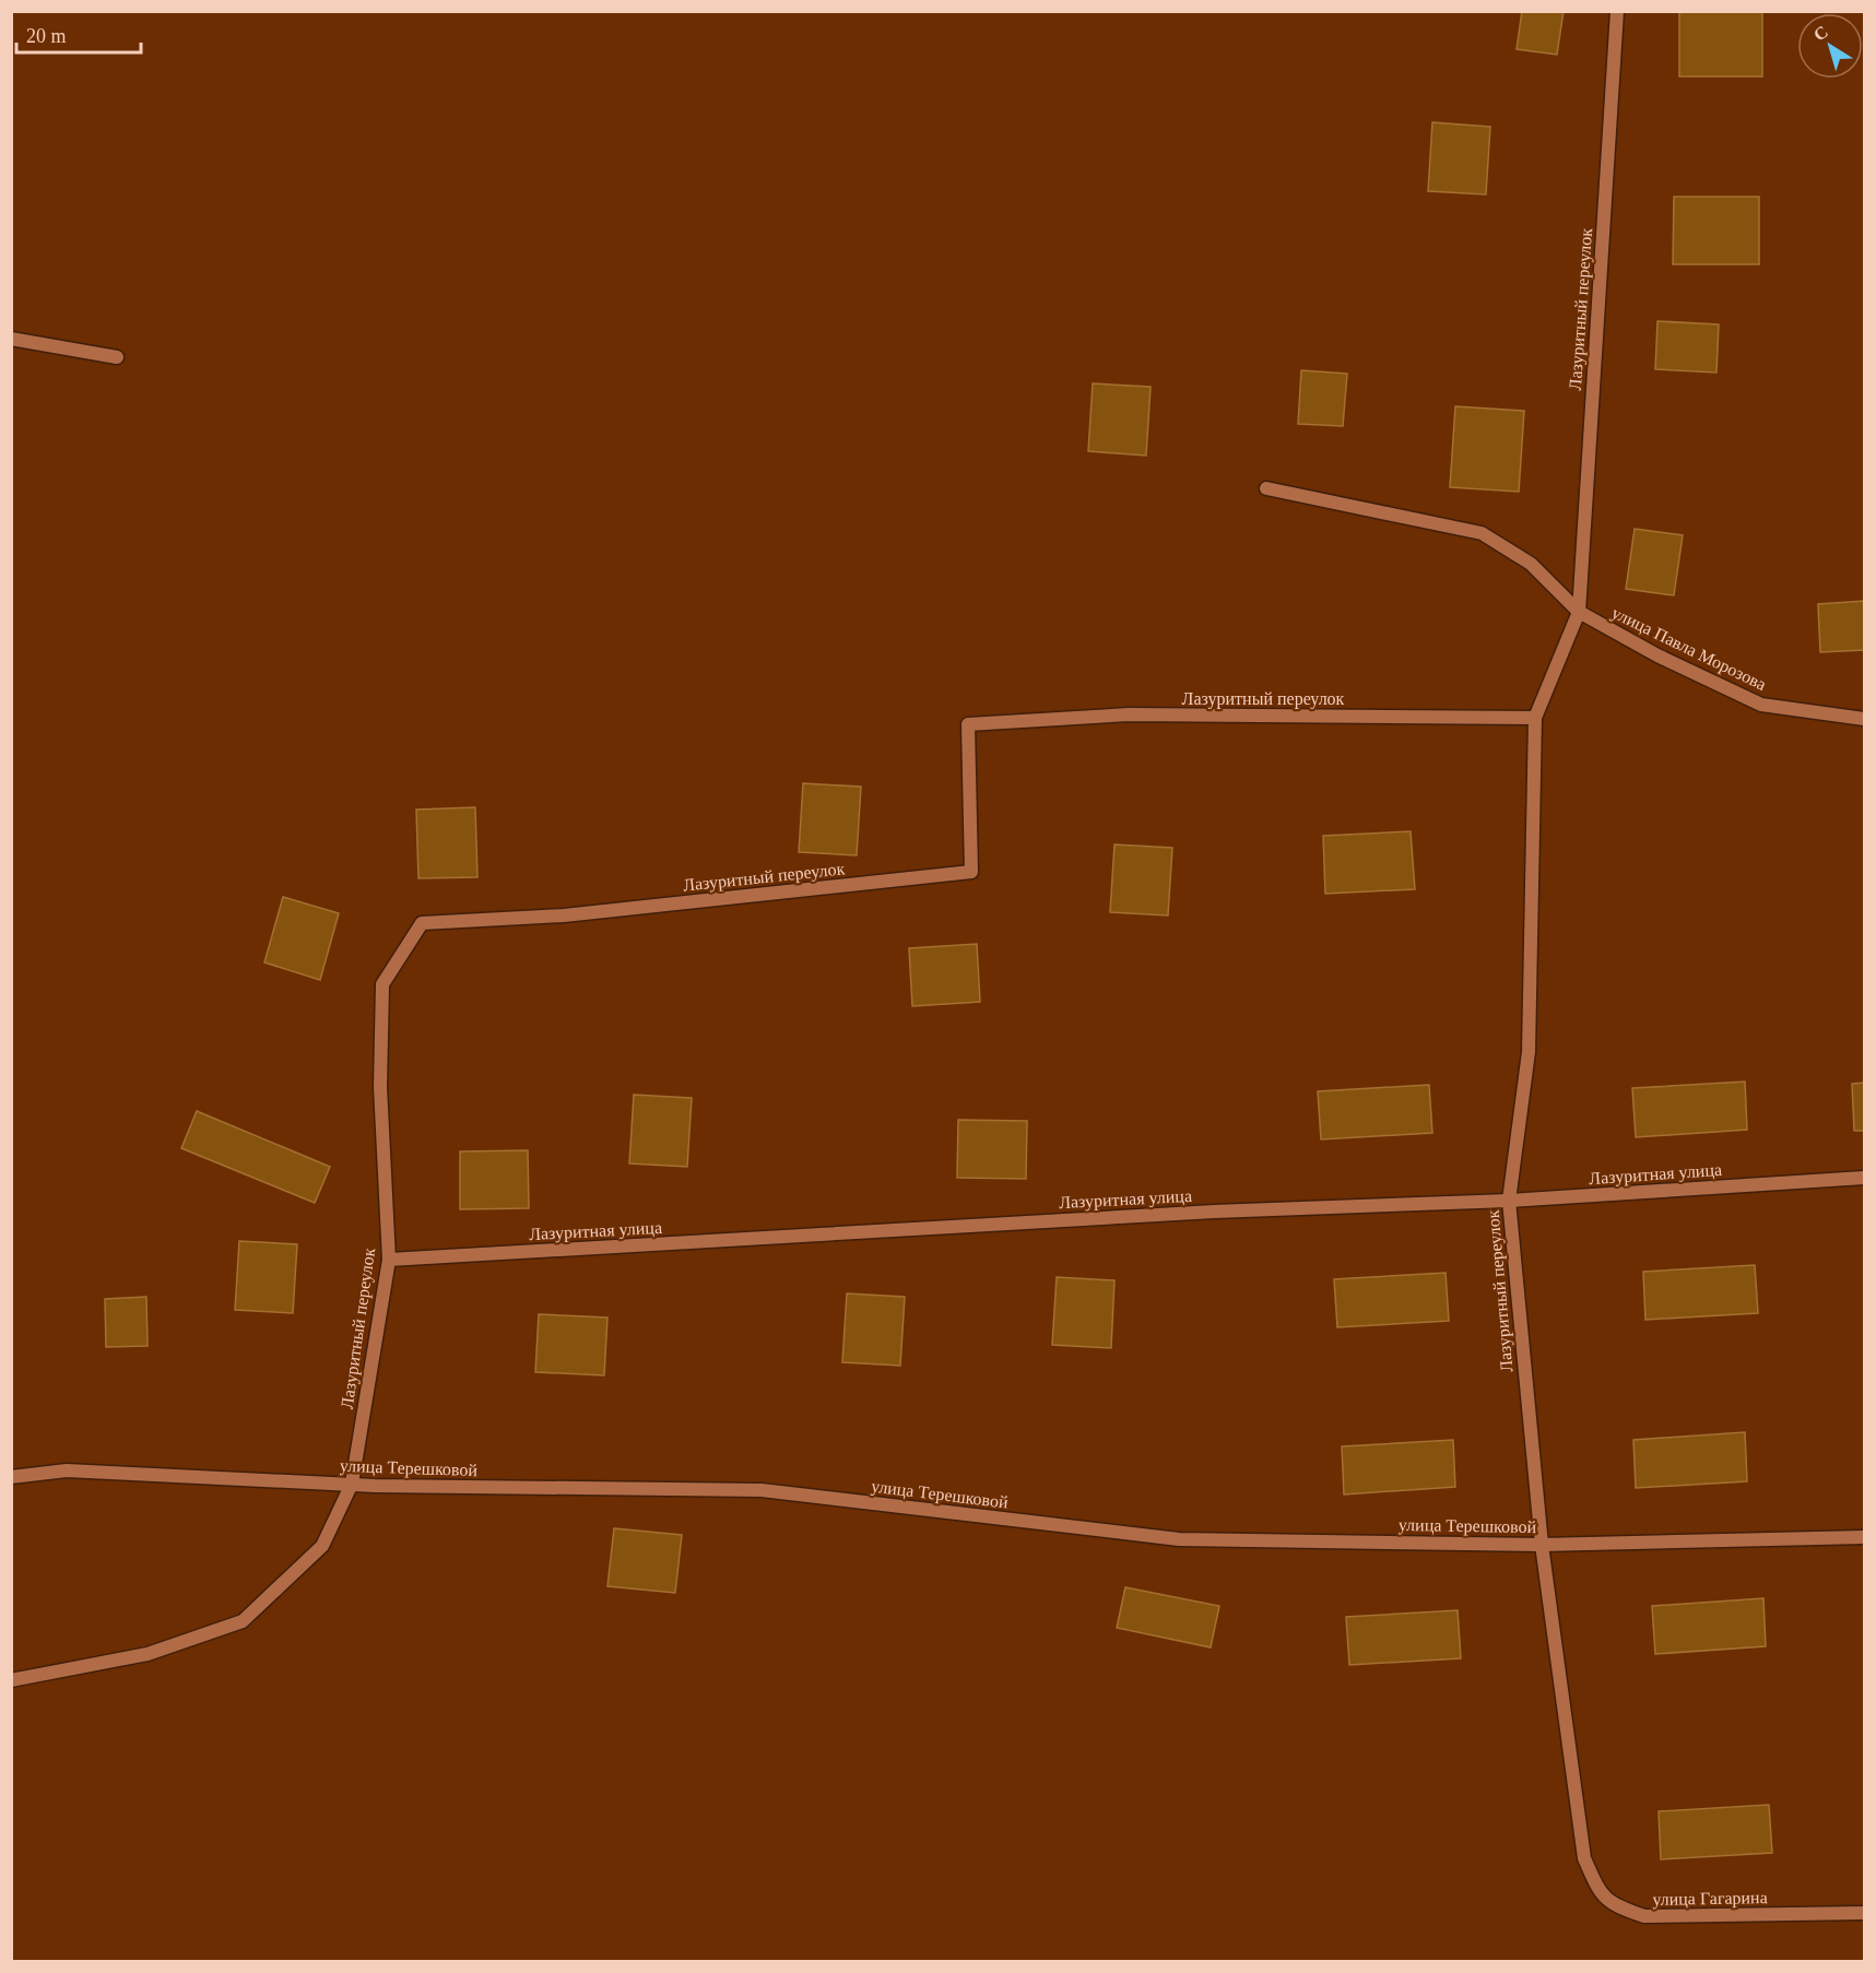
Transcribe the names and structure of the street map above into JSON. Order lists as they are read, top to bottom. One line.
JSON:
{"streets":{"street":["Лазуритный переулок","улица Павла Морозова","Лазуритная улица","улица Терешковой","улица Гагарина"]},"crossings":[["Лазуритный переулок","улица Павла Морозова"],["Лазуритный переулок","Лазуритная улица"],["Лазуритный переулок","улица Терешковой"],["Лазуритный переулок","улица Гагарина"]],"scale_bar":"20 m","north":"top left"}
